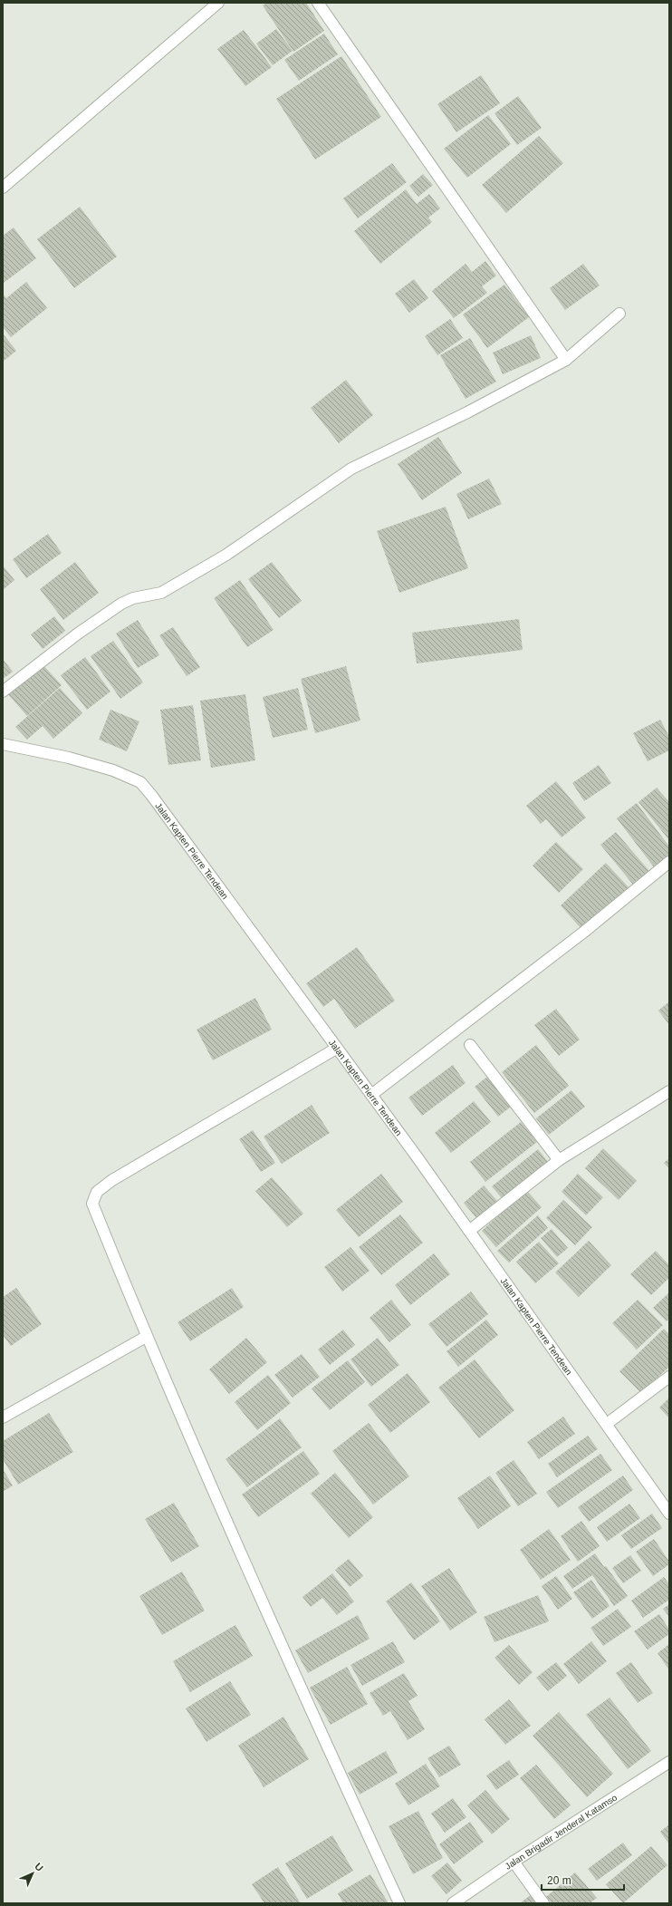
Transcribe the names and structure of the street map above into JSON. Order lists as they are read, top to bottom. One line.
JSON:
{"streets":{"street":["Jalan Kapten Pierre Tendean","Jalan Brigadir Jenderal Katamso"]},"scale_bar":"20 m","north":"top right"}
